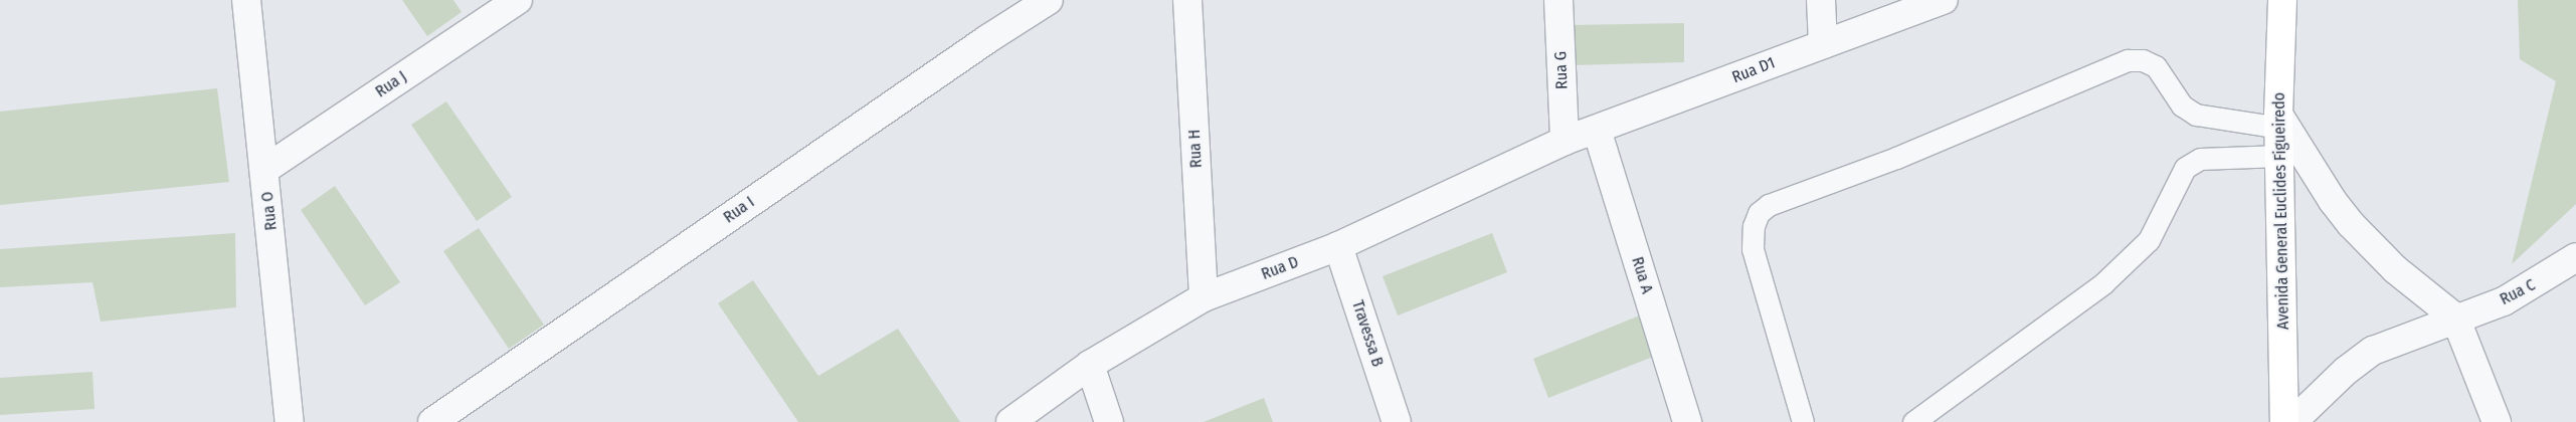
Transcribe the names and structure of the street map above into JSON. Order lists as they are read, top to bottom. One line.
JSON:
{"streets":{"main road":["Avenida General Euclides Figueiredo"],"street":["Rua G","Rua D1","Rua J","Rua H","Rua I","Rua O","Rua D","Rua A","Rua C","Travessa B"]},"crossings":[["Rua G","Rua D1"],["Rua G","Rua D"],["Rua D1","Rua D"],["Rua D1","Rua A"],["Rua J","Rua O"],["Rua H","Rua D"],["Rua D","Travessa B"]]}
